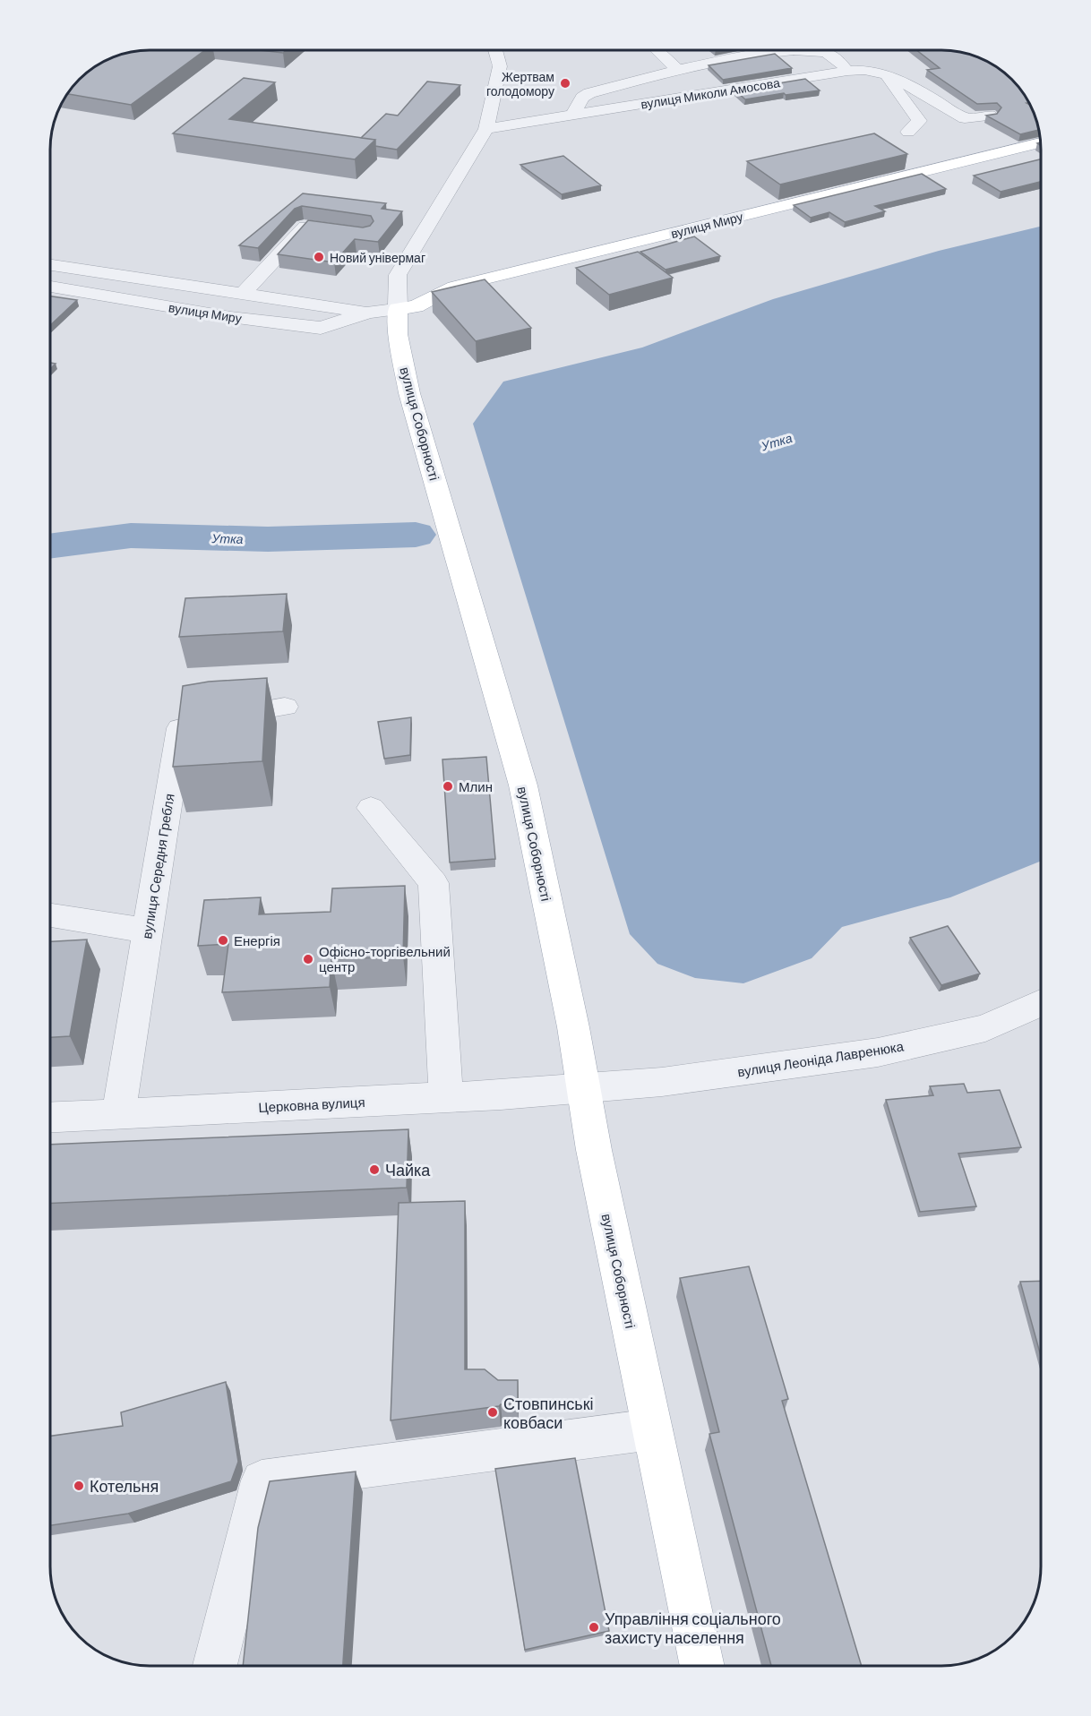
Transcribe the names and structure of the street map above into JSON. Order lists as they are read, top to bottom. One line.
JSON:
{"streets":{"main road":["вулиця Миру","вулиця Соборності"],"street":["вулиця Миколи Амосова","вулиця Середня Гребля","вулиця Леоніда Лавренюка","Церковна вулиця"]},"crossings":[["вулиця Миколи Амосова","вулиця Соборності"],["вулиця Миру","вулиця Соборності"],["вулиця Соборності","вулиця Леоніда Лавренюка"],["вулиця Соборності","Церковна вулиця"],["вулиця Середня Гребля","Церковна вулиця"],["вулиця Леоніда Лавренюка","Церковна вулиця"]],"water":["Утка"],"places":["Жертвам голодомору","Новий універмаг","Млин","Енергія","Офісно-торгівельний центр","Чайка","Стовпинські ковбаси","Котельня","Управління соціального захисту населення"]}
